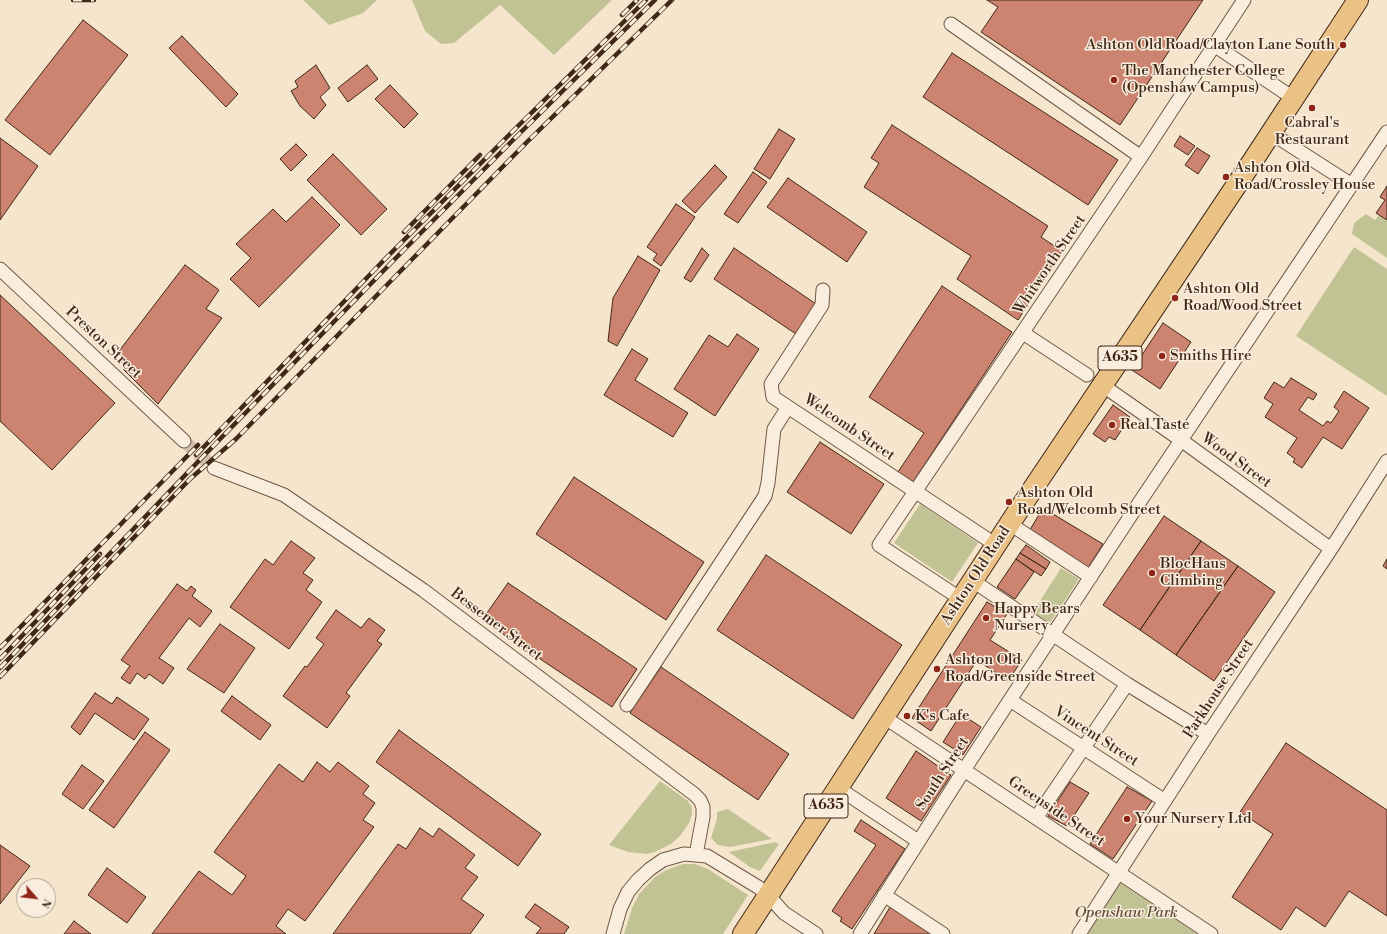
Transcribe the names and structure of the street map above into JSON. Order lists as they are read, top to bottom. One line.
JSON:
{"streets":{"highway":["A635","Ashton Old Road"],"street":["Whitworth Street","Preston Street","Welcomb Street","Wood Street","Bessemer Street","Parkhouse Street","Vincent Street","South Street","Greenside Street"]},"crossings":[["Whitworth Street","Welcomb Street"],["Whitworth Street","Wood Street"],["Whitworth Street","Ashton Old Road"],["Welcomb Street","Ashton Old Road"],["Wood Street","Ashton Old Road"],["Wood Street","Parkhouse Street"],["Wood Street","South Street"],["Ashton Old Road","Greenside Street"],["Parkhouse Street","Vincent Street"],["Parkhouse Street","Greenside Street"],["Vincent Street","South Street"],["South Street","Greenside Street"]],"parks":["Openshaw Park"],"places":["Ashton Old Road/Clayton Lane South","The Manchester College (Openshaw Campus)","Cabral's Restaurant","Ashton Old Road/Crossley House","Ashton Old Road/Wood Street","Smiths Hire","Real Taste","Ashton Old Road/Welcomb Street","BlocHaus Climbing","Happy Bears Nursery","Ashton Old Road/Greenside Street","K's Cafe","Your Nursery Ltd"],"north":"bottom right"}
